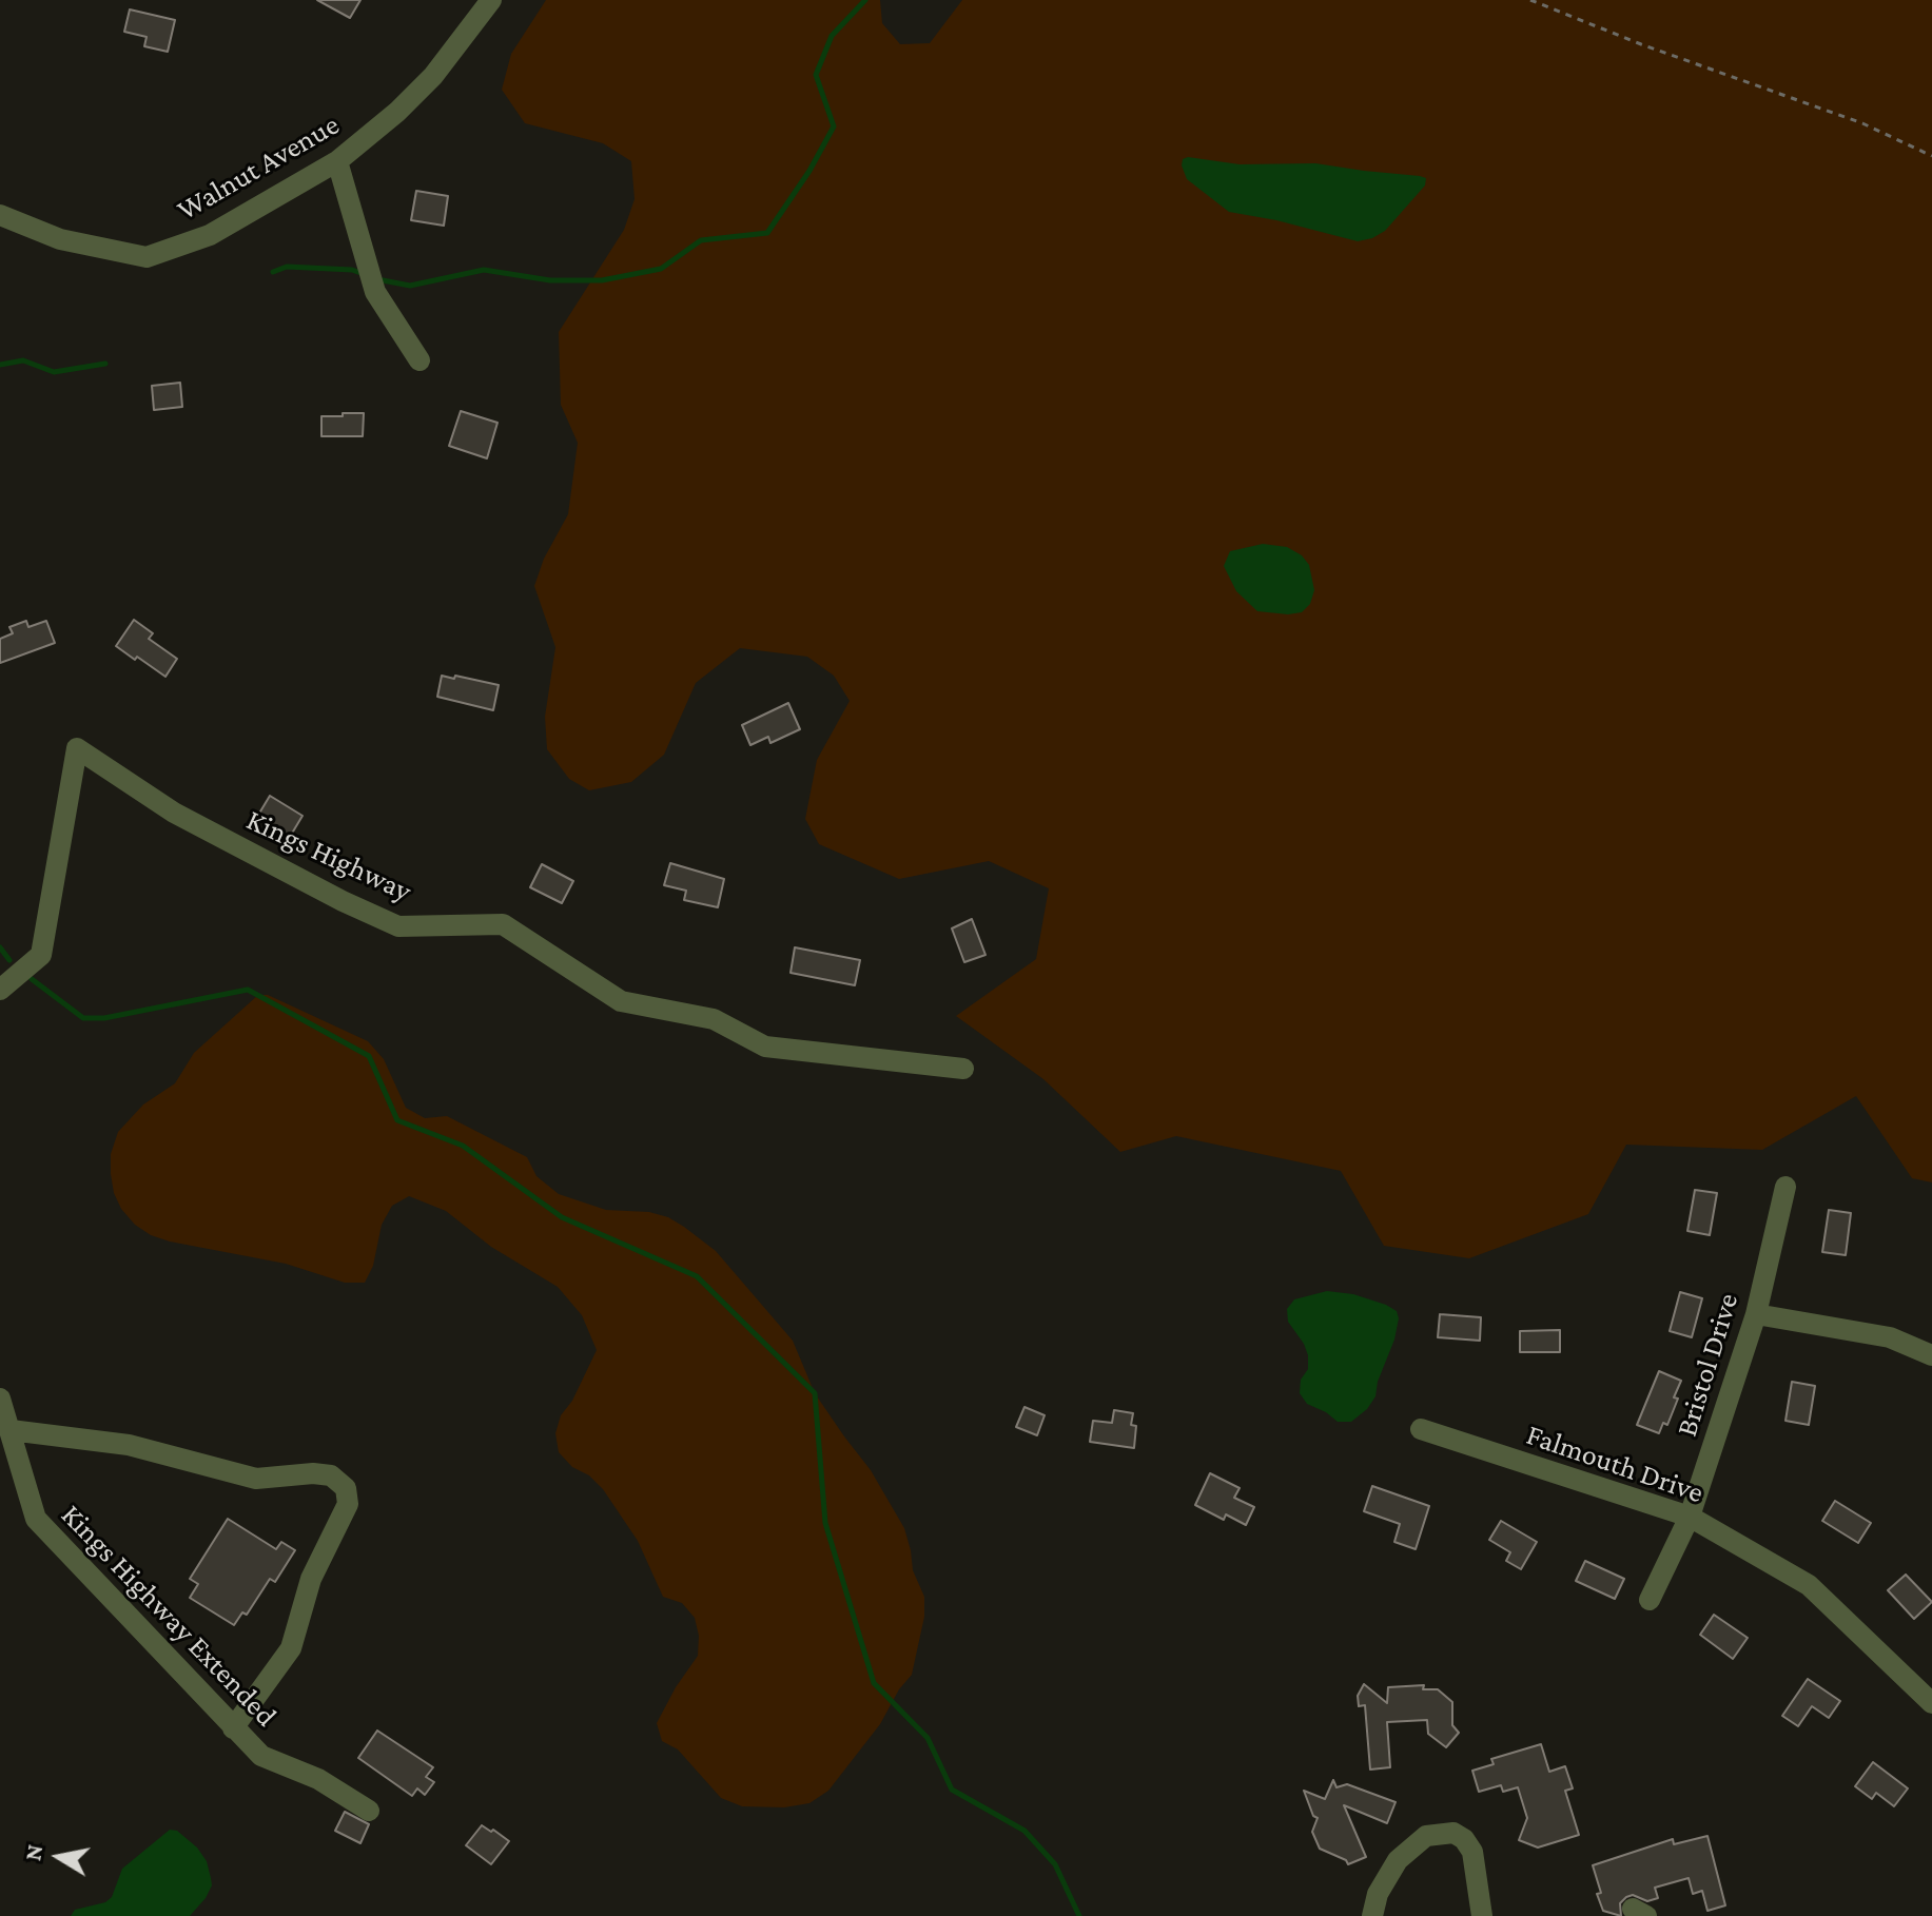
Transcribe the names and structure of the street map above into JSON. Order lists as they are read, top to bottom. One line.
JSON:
{"streets":{"street":["Walnut Avenue","Kings Highway","Bristol Drive","Falmouth Drive","Kings Highway Extended"]},"crossings":[["Bristol Drive","Falmouth Drive"]],"north":"left"}
